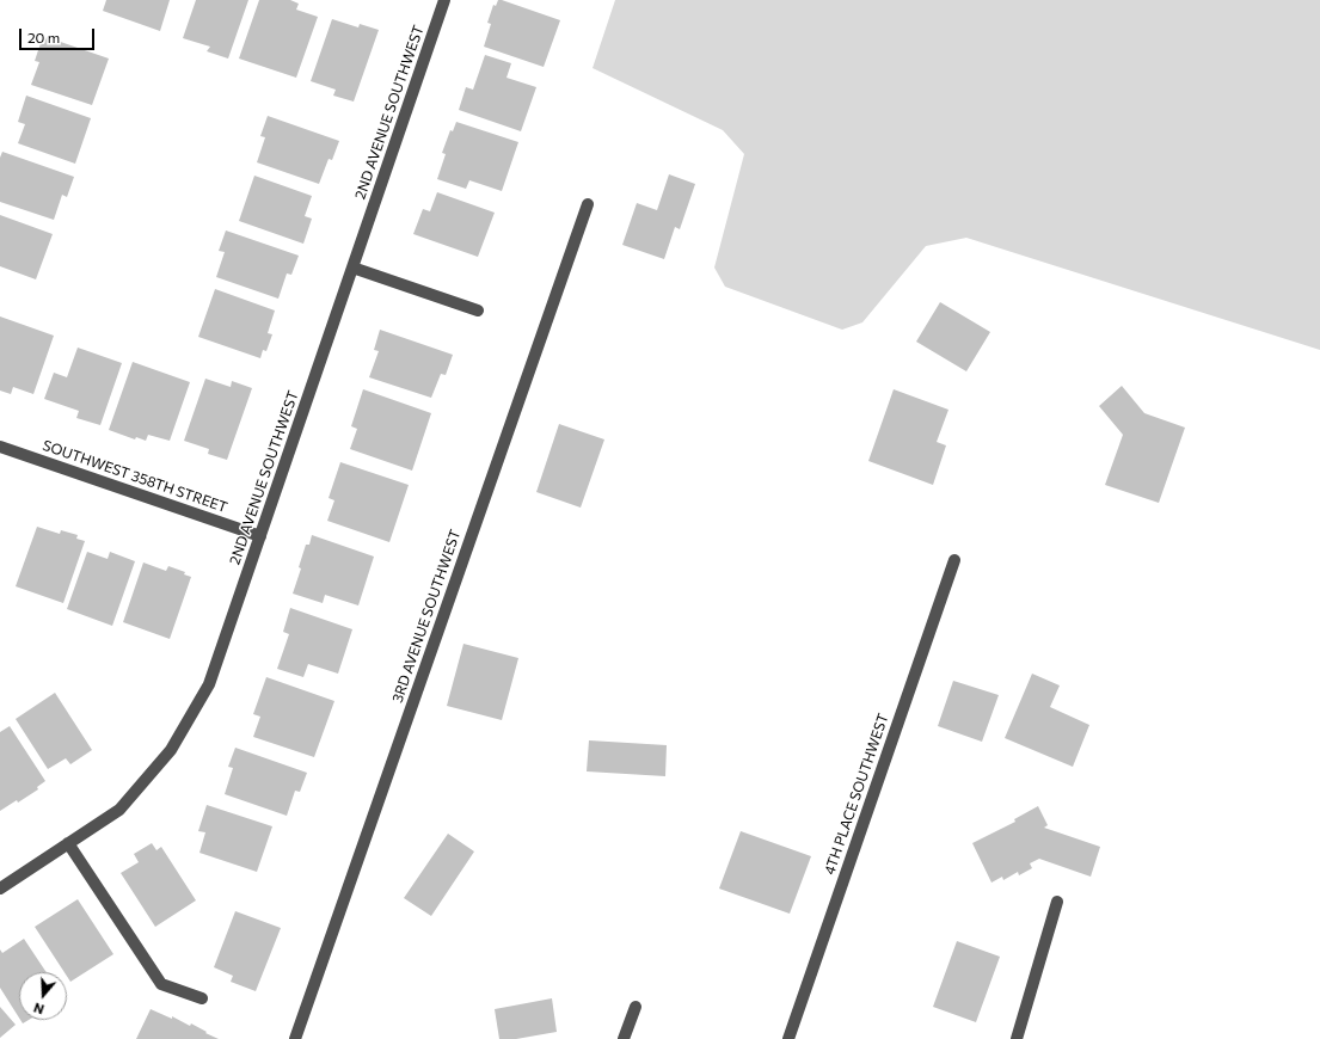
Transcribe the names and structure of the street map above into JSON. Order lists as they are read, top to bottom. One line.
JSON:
{"streets":{"street":["2ND AVENUE SOUTHWEST","SOUTHWEST 358TH STREET","3RD AVENUE SOUTHWEST","4TH PLACE SOUTHWEST"]},"crossings":[["2ND AVENUE SOUTHWEST","SOUTHWEST 358TH STREET"]],"scale_bar":"20 m","north":"bottom"}
